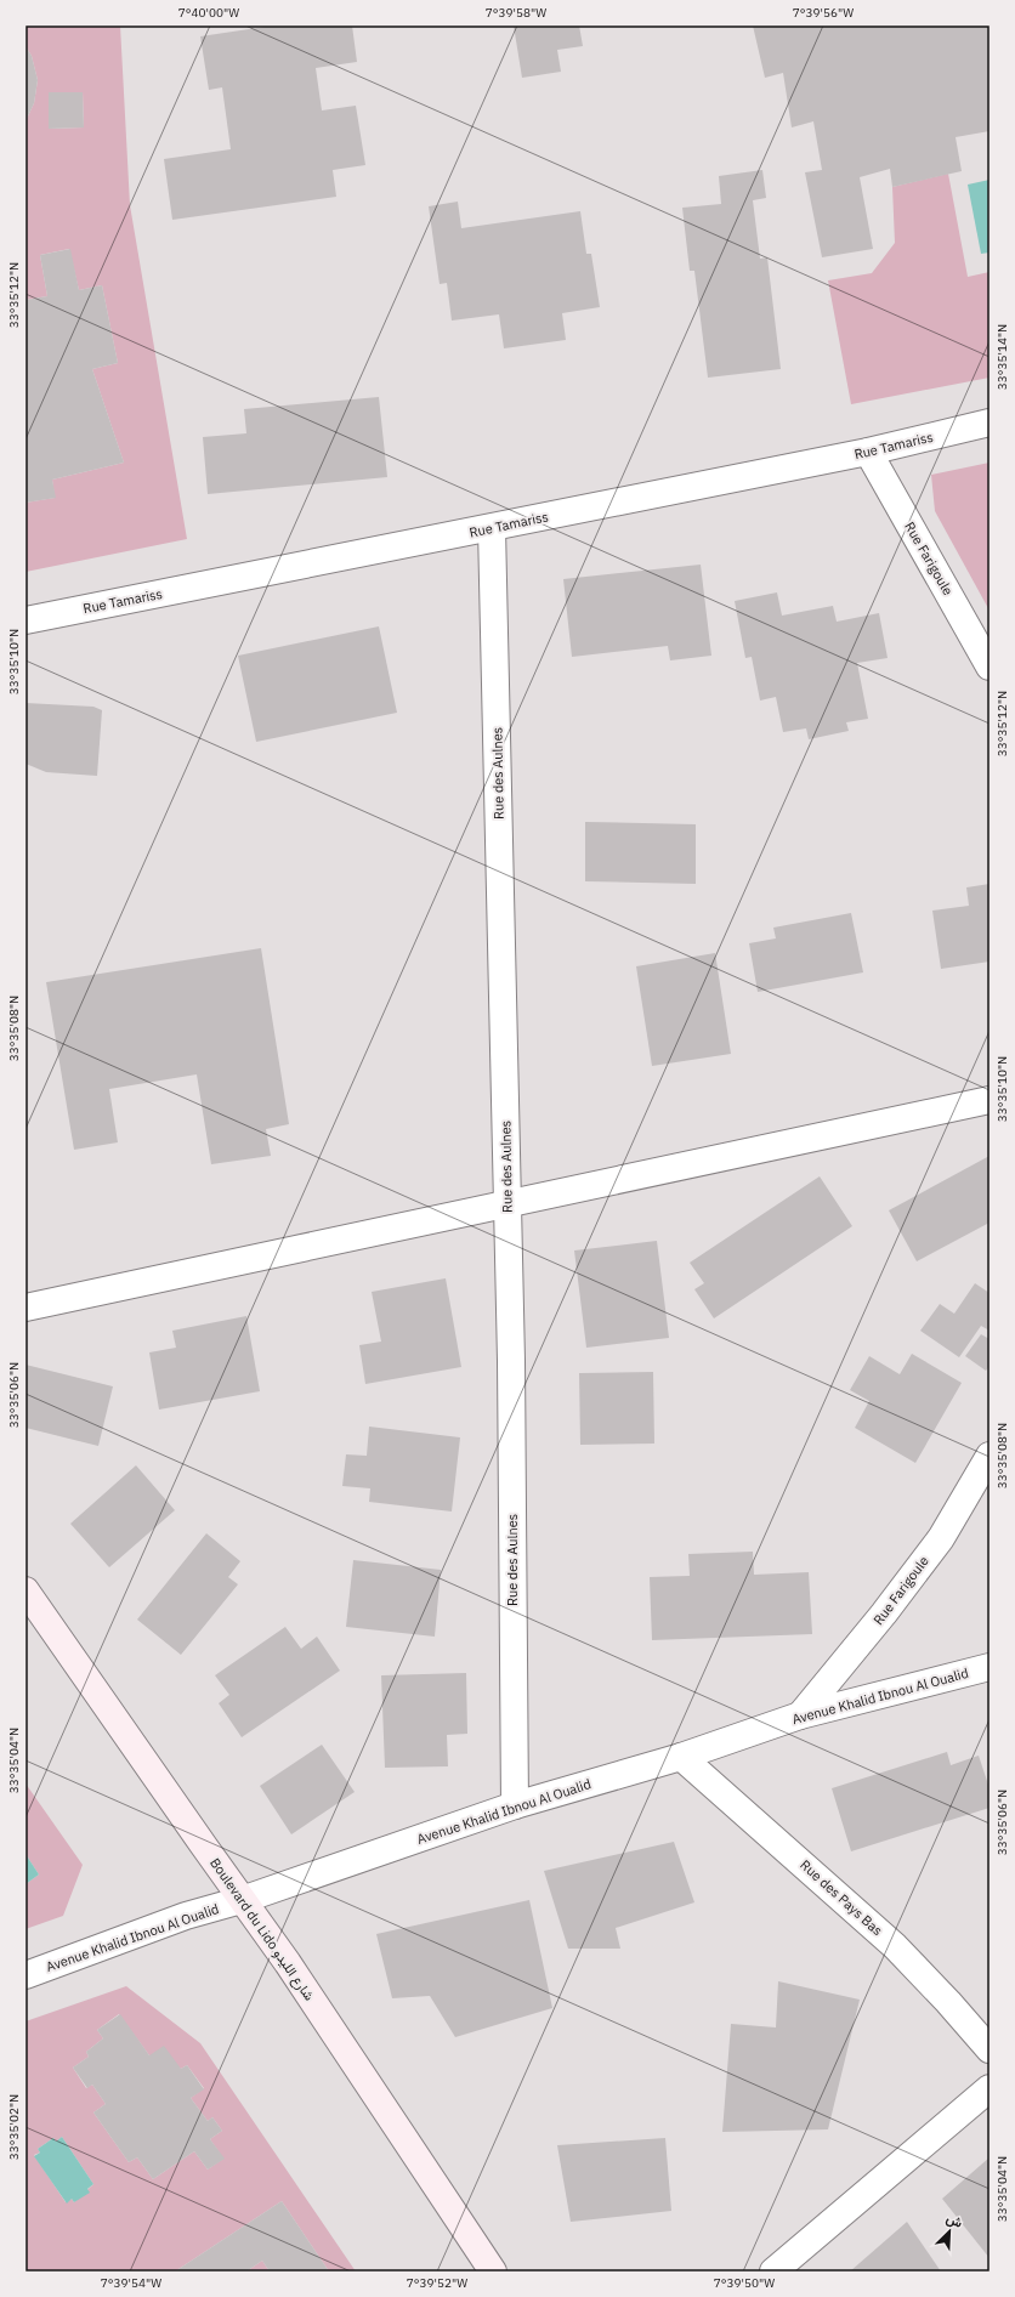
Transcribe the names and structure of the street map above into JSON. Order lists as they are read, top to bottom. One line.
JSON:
{"streets":{"main road":["Boulevard du Lido شارع الليدو"],"street":["Rue Tamariss","Rue Farigoule","Rue des Aulnes","Avenue Khalid Ibnou Al Oualid","Rue des Pays Bas"]},"crossings":[["Rue Tamariss","Rue Farigoule"],["Rue Tamariss","Rue des Aulnes"],["Rue Farigoule","Avenue Khalid Ibnou Al Oualid"],["Rue des Aulnes","Avenue Khalid Ibnou Al Oualid"],["Avenue Khalid Ibnou Al Oualid","Rue des Pays Bas"],["Avenue Khalid Ibnou Al Oualid","Boulevard du Lido شارع الليدو"]],"north":"top right","coordinates":["7°40'00\"W","7°39'58\"W","7°39'56\"W","33°35'12\"N","33°35'14\"N","33°35'10\"N","33°35'08\"N","33°35'06\"N","33°35'04\"N","33°35'02\"N","7°39'54\"W","7°39'52\"W","7°39'50\"W"]}
